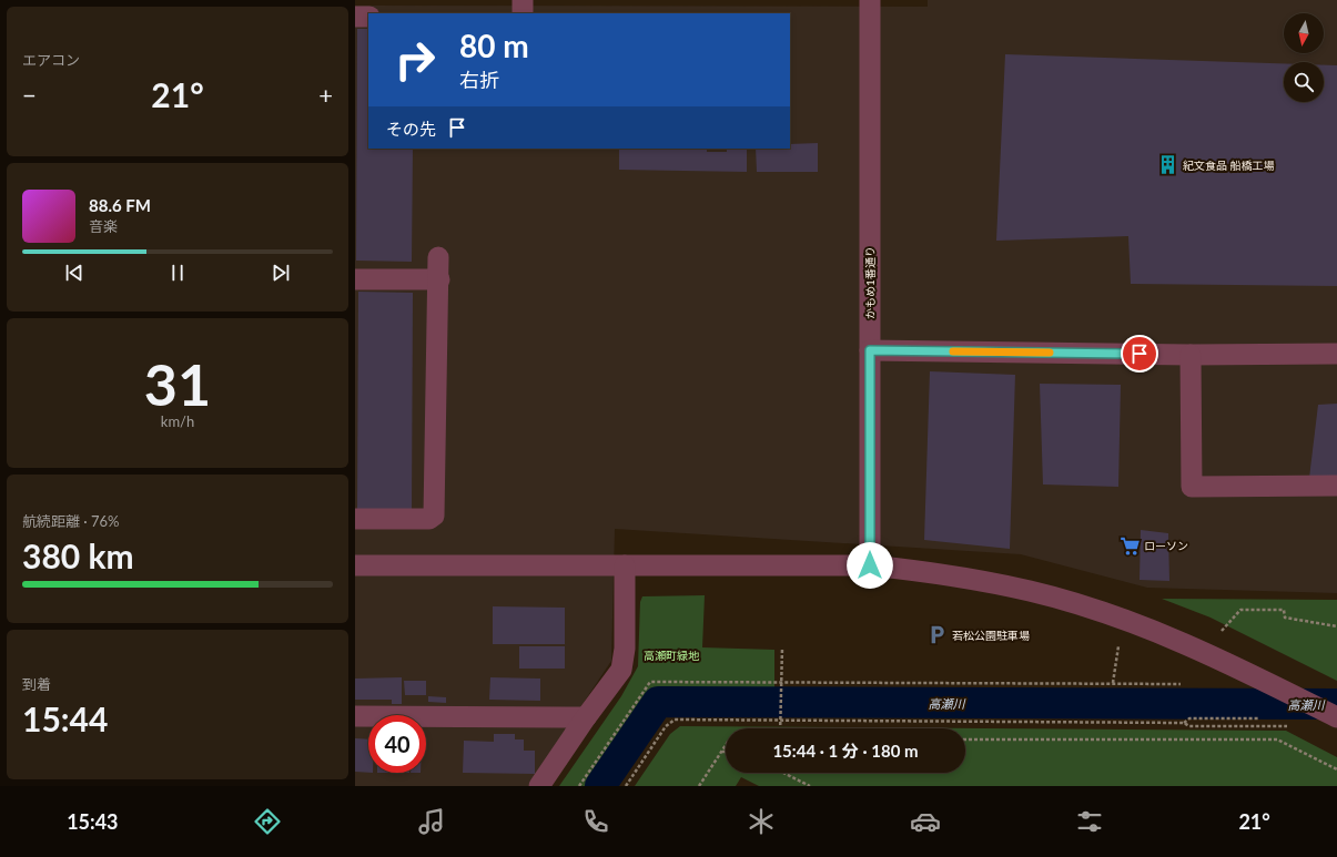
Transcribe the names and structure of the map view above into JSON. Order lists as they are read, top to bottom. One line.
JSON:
{"streets":{"street":["かもめ1番通り"]},"water":["高瀬川"],"parks":["高瀬町緑地"],"places":{"building":["紀文食品 船橋工場"],"supermarket":["ローソン"],"parking":["若松公園駐車場"]},"north":"bottom","page":{"tile":["エアコン",["31","km/h"],["航続距離 · 76%","380 km"],["到着","15:44"]],"turn":["80 m","右折"],"heat":["−","21°","+"],"then":"その先","song":["88.6 FM","音楽"],"limit":"40","trip":"15:44 · 1 分 · 180 m","tabs":["15:43","21°"]}}
